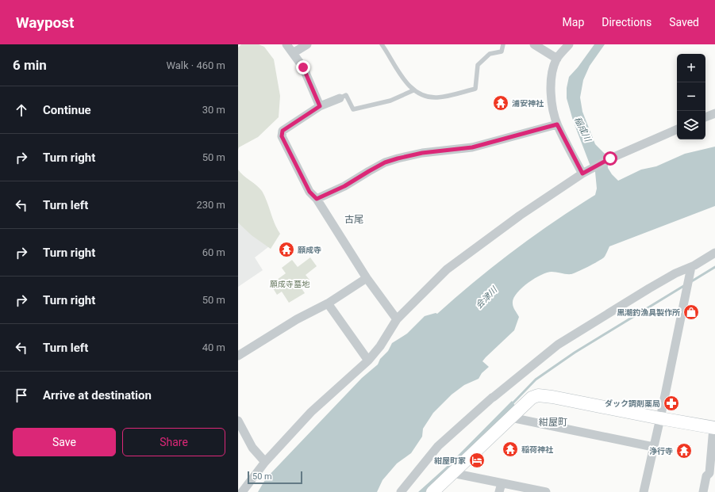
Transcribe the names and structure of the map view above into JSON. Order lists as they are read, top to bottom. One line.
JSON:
{"districts":["古尾","紺屋町"],"water":["稲成川","会津川"],"parks":["願成寺墓地"],"places":{"temple":["浦安神社","願成寺","稲荷神社","浄行寺"],"shop":["黒潮釣漁具製作所"],"pharmacy":["ダック調剤薬局"],"hotel":["紺屋町家"]},"scale_bar":"50 m","page":{"header":"Waypost","nav":["Map","Directions","Saved"],"heading":["6 min","Walk · 460 m"],"map_buttons":["+","−"],"list":[["Continue","30 m"],["Turn right","50 m"],["Turn left","230 m"],["Turn right","60 m"],["Turn right","50 m"],["Turn left","40 m"],"Arrive at destination"],"buttons":["Save","Share"],"scale":"50 m"}}
